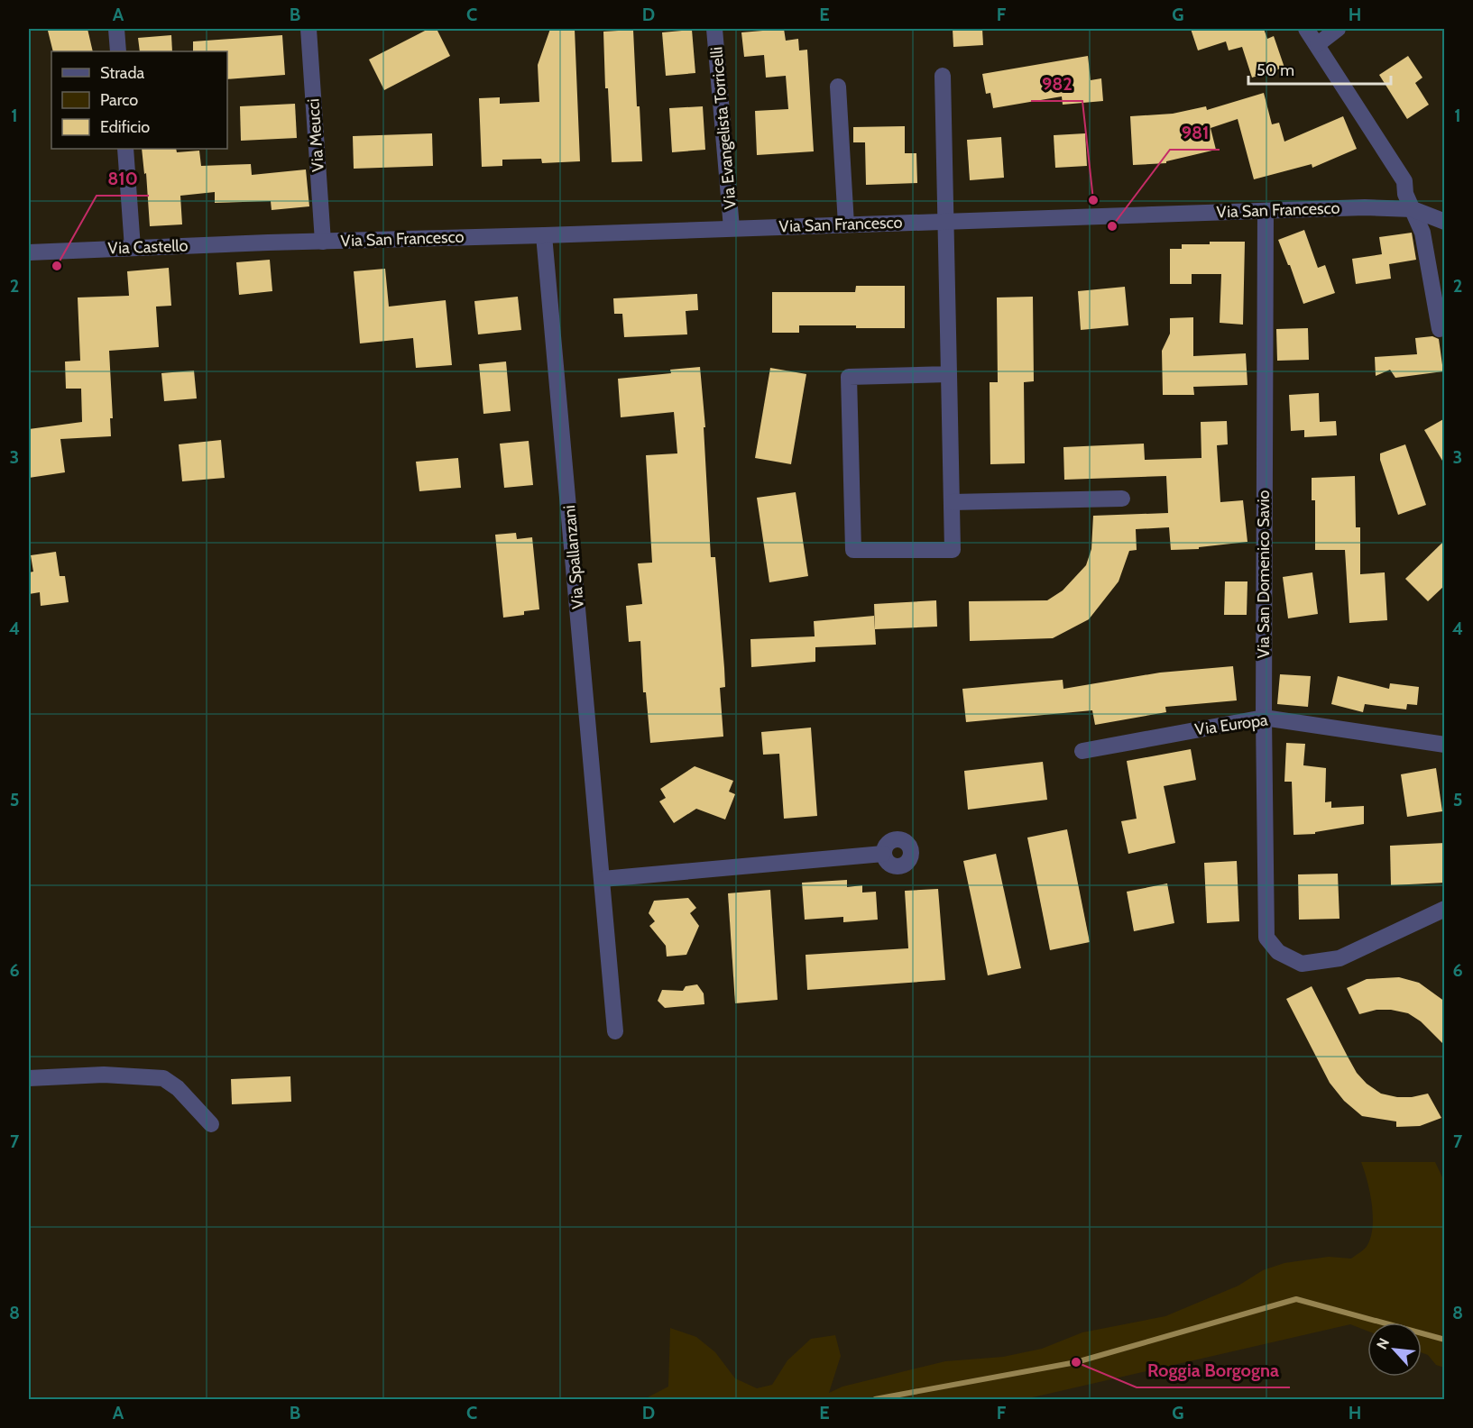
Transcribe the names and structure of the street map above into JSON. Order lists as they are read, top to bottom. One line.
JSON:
{"streets":{"street":["Via Evangelista Torricelli","Via Meucci","Via San Francesco","Via Castello","Via Spallanzani","Via San Domenico Savio","Via Europa"]},"crossings":[["Via Evangelista Torricelli","Via San Francesco"],["Via Meucci","Via San Francesco"],["Via San Francesco","Via Castello"],["Via San Francesco","Via Spallanzani"],["Via San Francesco","Via San Domenico Savio"],["Via San Domenico Savio","Via Europa"]],"places":["982","981","810","Roggia Borgogna"],"legend":["Strada","Parco","Edificio"],"scale_bar":"50 m","north":"top left","grid":{"columns":["A","B","C","D","E","F","G","H"],"rows":["1","2","3","4","5","6","7","8"]}}
